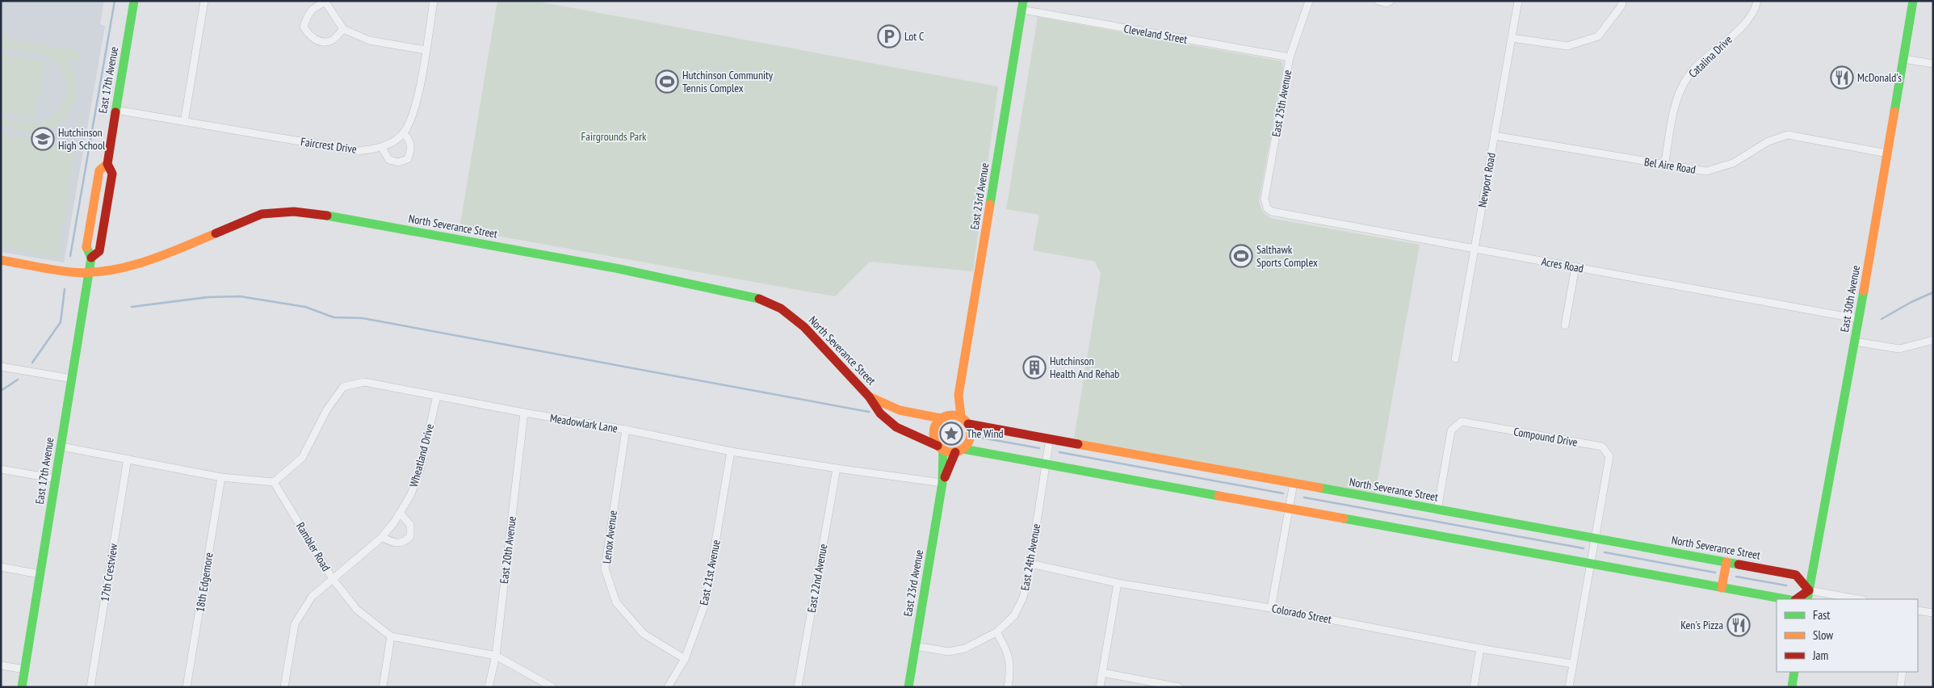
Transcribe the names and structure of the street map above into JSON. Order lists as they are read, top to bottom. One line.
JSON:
{"streets":{"street":["Cleveland Street","Catalina Drive","East 17th Avenue","East 25th Avenue","Faircrest Drive","Bel Aire Road","Newport Road","East 23rd Avenue","North Severance Street","Acres Road","East 30th Avenue","Meadowlark Lane","Compound Drive","Wheatland Drive","Lenox Avenue","Rambler Road","East 20th Avenue","East 24th Avenue","17th Crestview","East 21st Avenue","East 22nd Avenue","18th Edgemore","Colorado Street"]},"crossings":[["Cleveland Street","East 25th Avenue"],["Cleveland Street","East 23rd Avenue"],["Catalina Drive","Bel Aire Road"],["East 17th Avenue","Faircrest Drive"],["East 17th Avenue","North Severance Street"],["East 25th Avenue","Acres Road"],["Bel Aire Road","Newport Road"],["Bel Aire Road","East 30th Avenue"],["Newport Road","Acres Road"],["East 23rd Avenue","North Severance Street"],["East 23rd Avenue","Meadowlark Lane"],["East 23rd Avenue","East 24th Avenue"],["North Severance Street","East 30th Avenue"],["North Severance Street","Compound Drive"],["North Severance Street","East 24th Avenue"],["Acres Road","East 30th Avenue"],["Meadowlark Lane","Wheatland Drive"],["Meadowlark Lane","Lenox Avenue"],["Meadowlark Lane","Rambler Road"],["Meadowlark Lane","East 20th Avenue"],["Meadowlark Lane","East 21st Avenue"],["Meadowlark Lane","East 22nd Avenue"],["Compound Drive","Colorado Street"],["Wheatland Drive","Rambler Road"],["Lenox Avenue","East 21st Avenue"],["Rambler Road","East 20th Avenue"],["East 24th Avenue","Colorado Street"]],"parks":["Fairgrounds Park"],"places":{"parking":["Lot C"],"restaurant":["McDonald's","Ken's Pizza"],"sports":["Hutchinson Community Tennis Complex","Salthawk Sports Complex"],"school or university":["Hutchinson High School"],"building":["Hutchinson Health And Rehab"],"place":["The Wind"]},"legend":["Fast","Slow","Jam"]}
